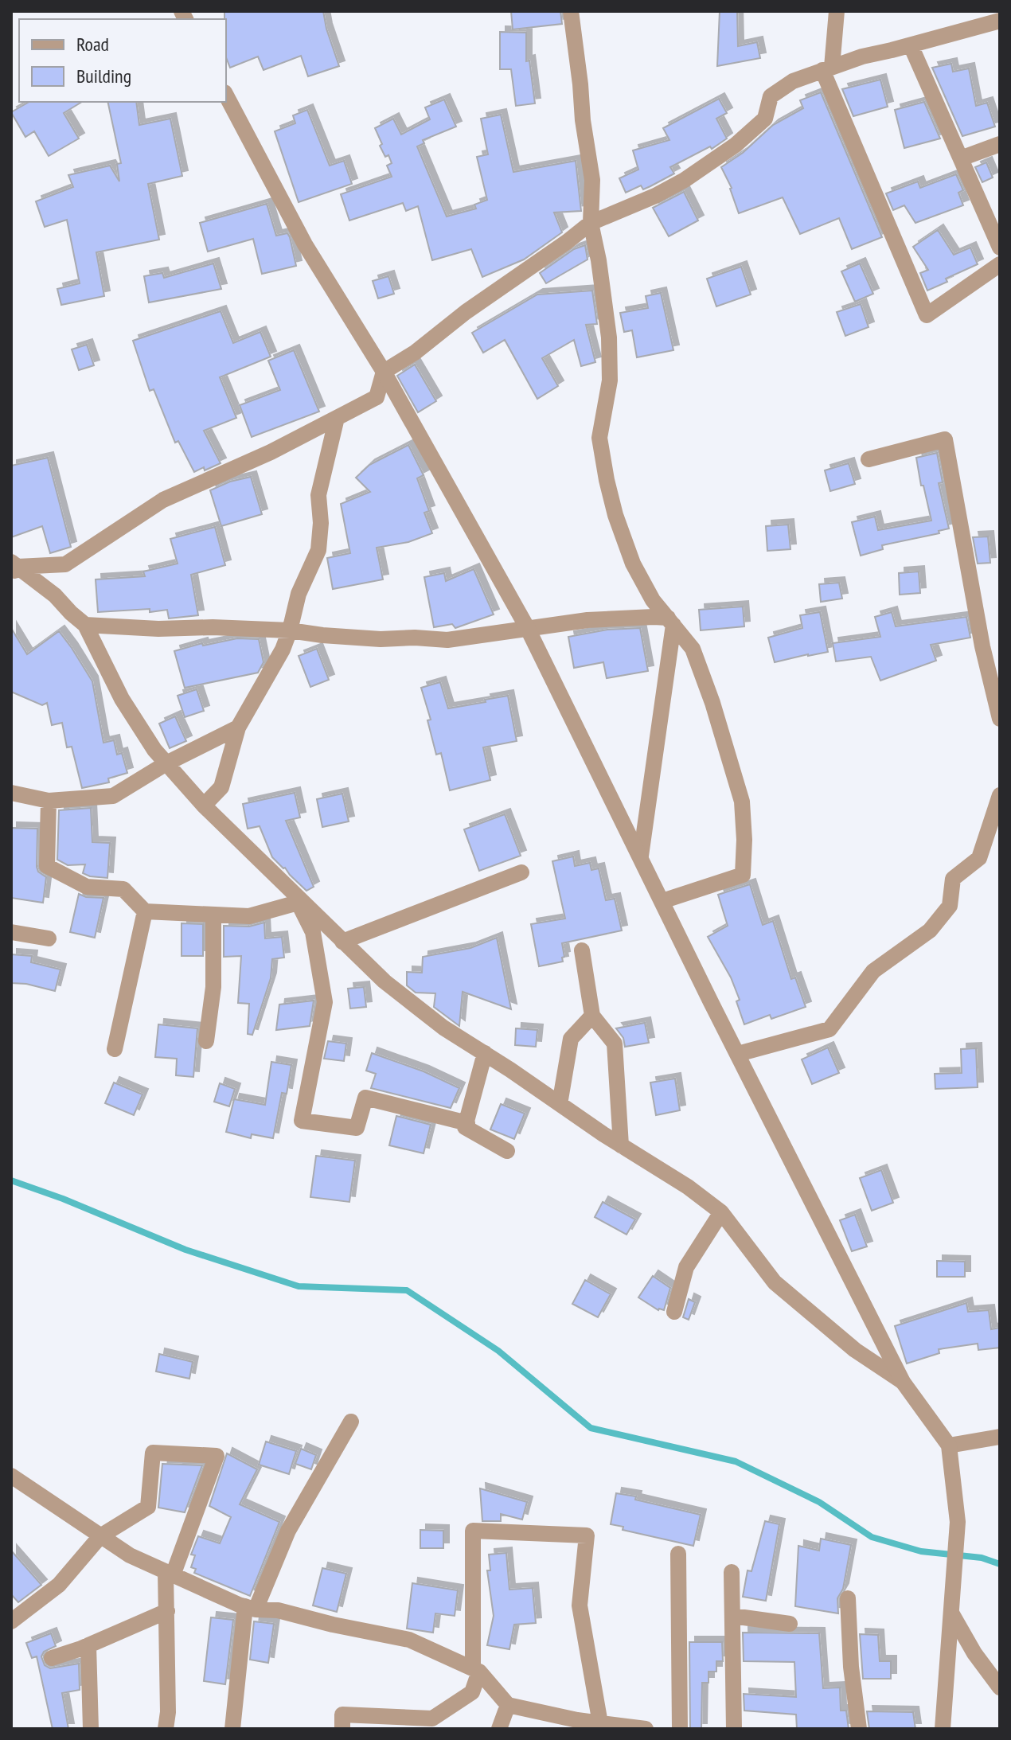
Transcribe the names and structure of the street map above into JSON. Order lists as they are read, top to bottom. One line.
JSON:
{"legend":["Road","Building"]}
